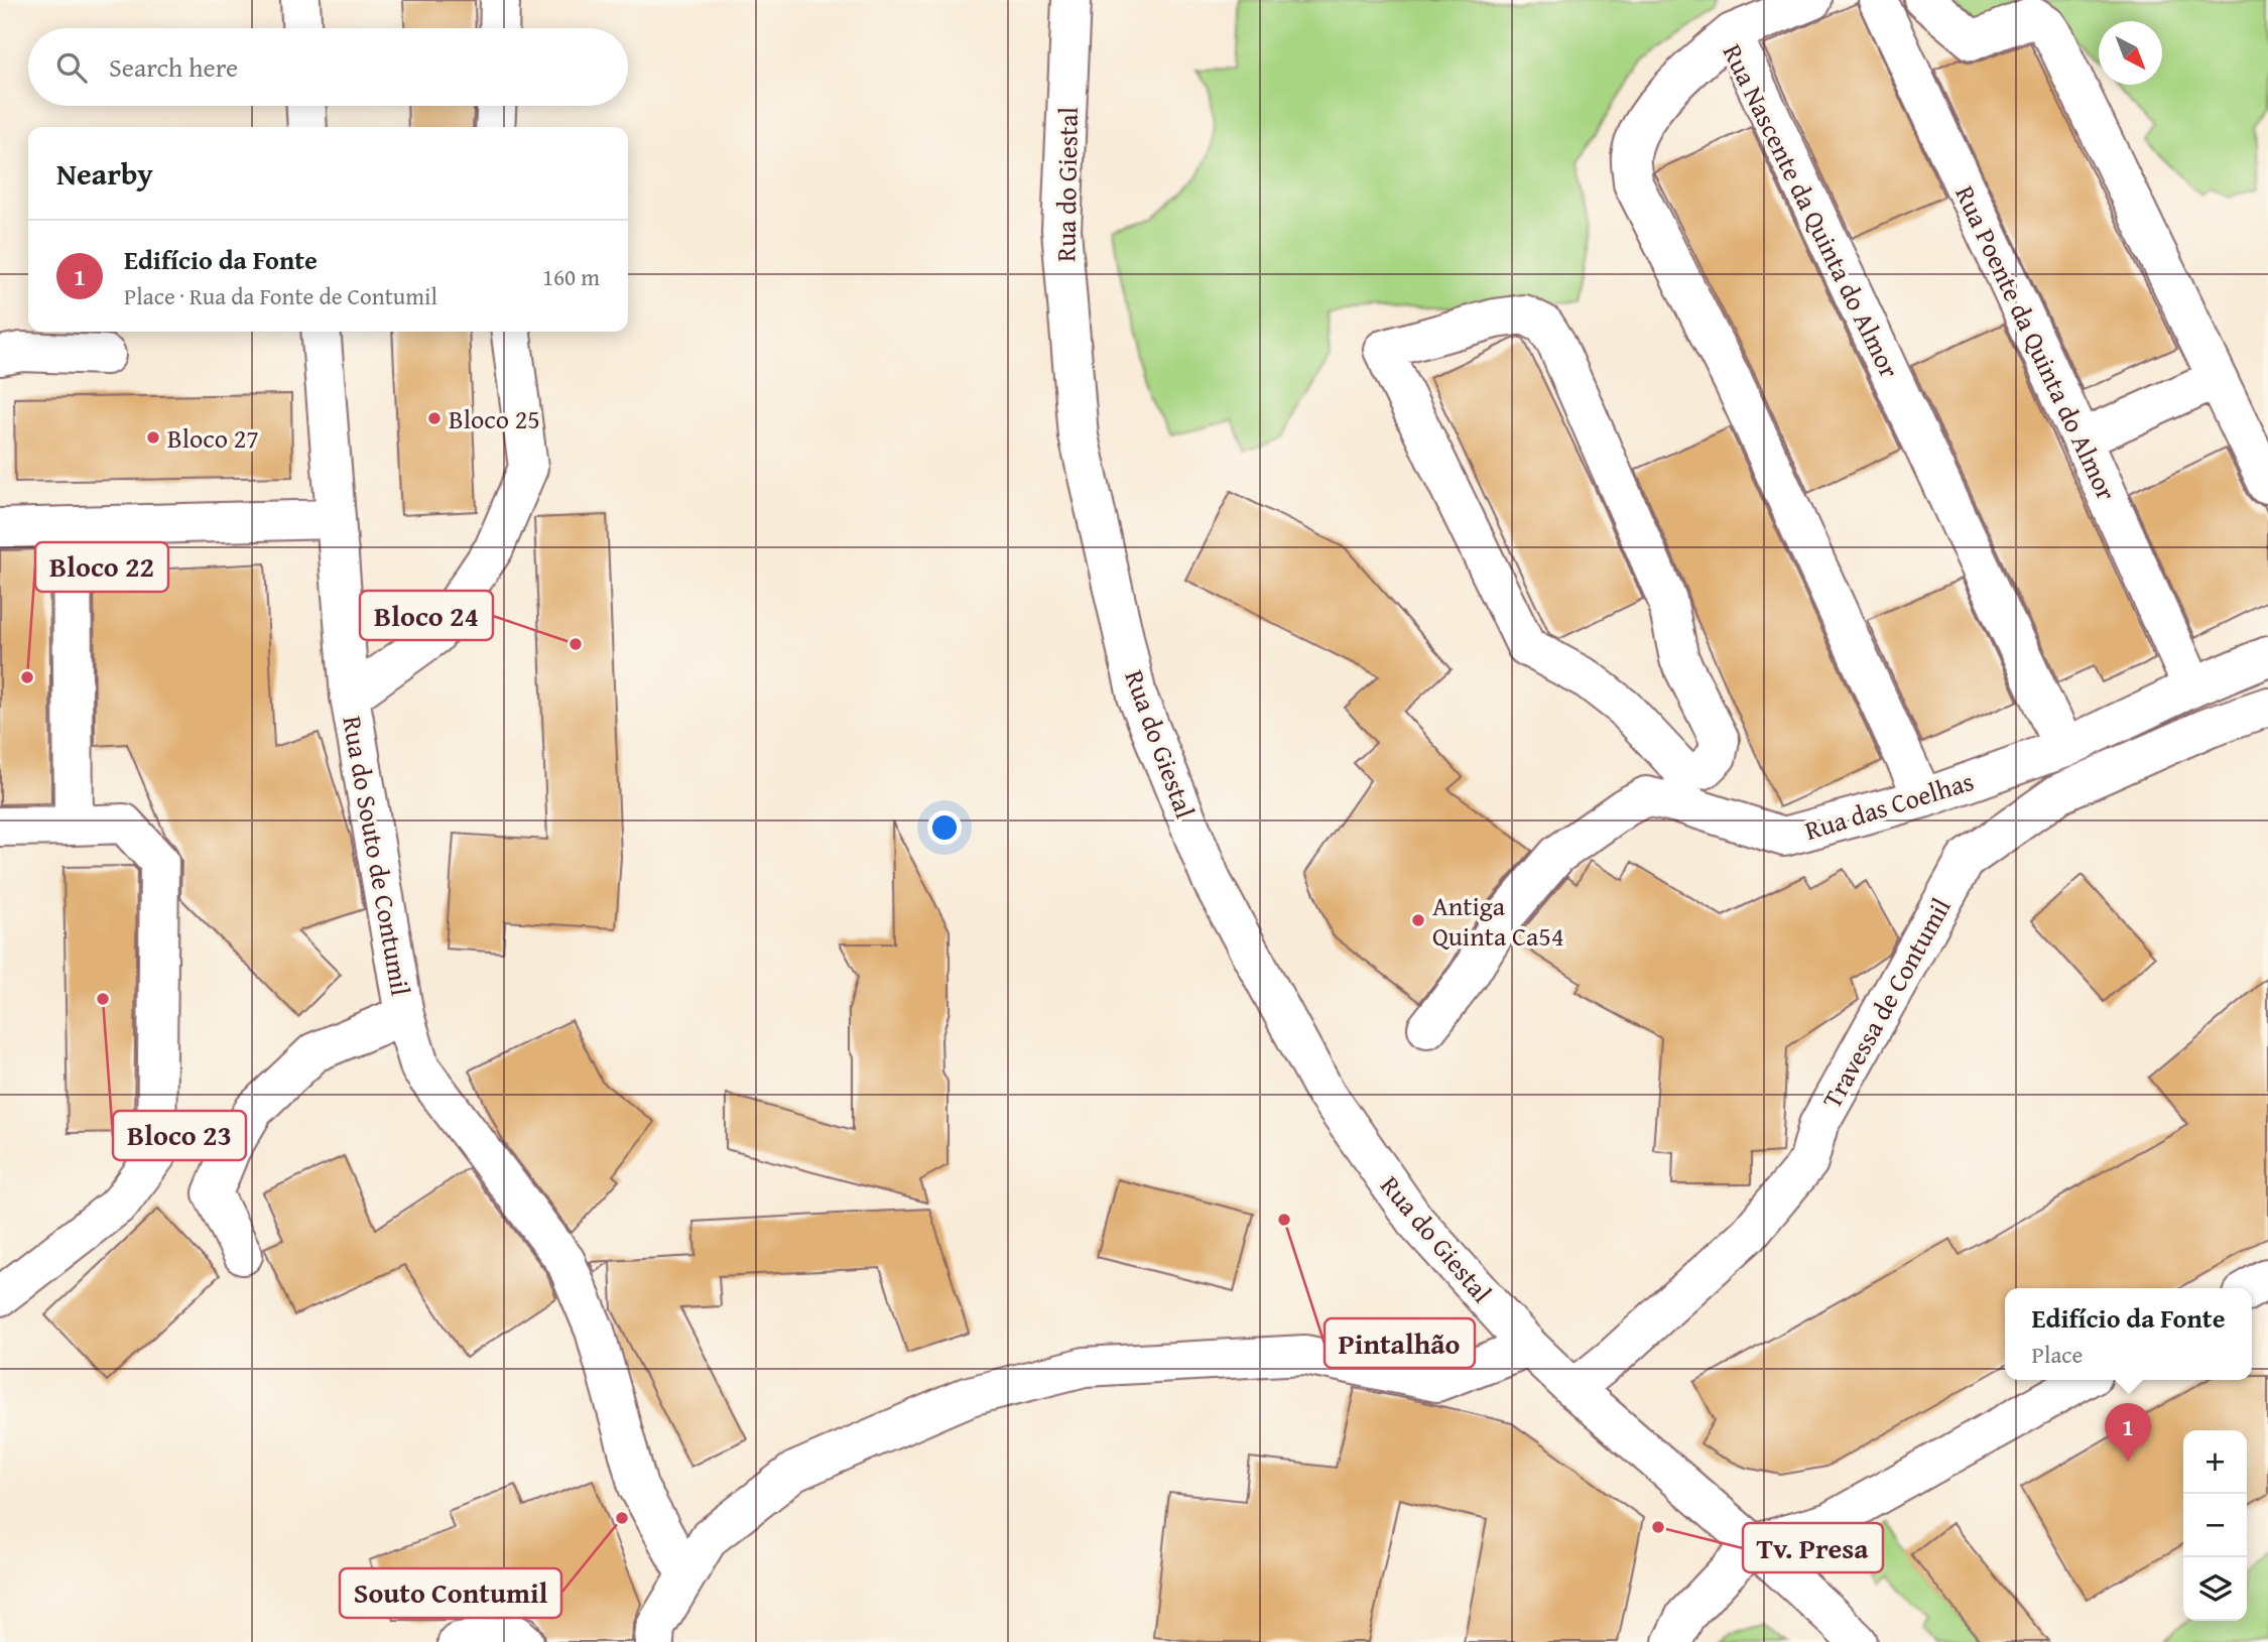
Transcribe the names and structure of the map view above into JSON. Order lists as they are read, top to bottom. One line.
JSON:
{"streets":{"street":["Rua do Giestal","Rua Nascente da Quinta do Almor","Rua Poente da Quinta do Almor","Rua das Coelhas","Rua do Souto de Contumil","Travessa de Contumil"]},"crossings":[["Rua do Giestal","Travessa de Contumil"],["Rua Nascente da Quinta do Almor","Rua das Coelhas"],["Rua Poente da Quinta do Almor","Rua das Coelhas"]],"places":["Bloco 25","Bloco 27","Bloco 24","Bloco 22","Antiga Quinta Ca54","Bloco 23","Pintalhão","Souto Contumil","Tv. Presa"],"north":"bottom right","page":{"search":"Search here","heading":"Nearby","list":[{"mark":"1","name":"Edifício da Fonte","note":"Place · Rua da Fonte de Contumil","value":"160 m"}],"popup":["Edifício da Fonte","Place"],"pins":"1","map_buttons":["+","−"]}}
